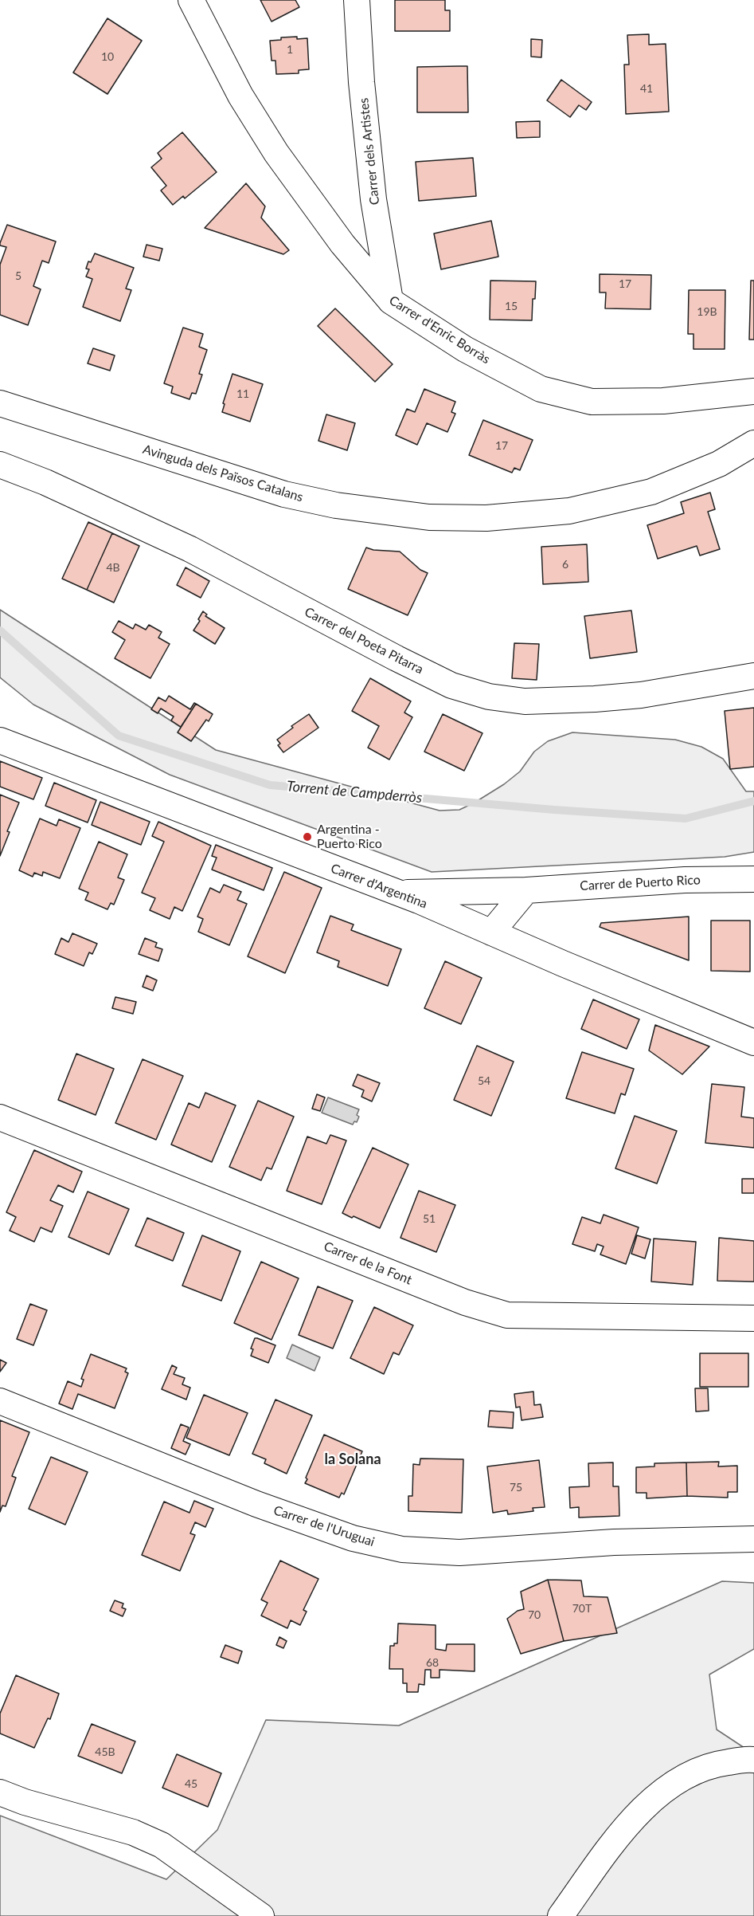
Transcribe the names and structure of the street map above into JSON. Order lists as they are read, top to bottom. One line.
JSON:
{"streets":{"street":["Carrer dels Artistes","Carrer d'Enric Borràs","Avinguda dels Països Catalans","Carrer del Poeta Pitarra","Carrer de Puerto Rico","Carrer d'Argentina","Carrer de la Font","Carrer de l'Uruguai"]},"crossings":[["Carrer dels Artistes","Carrer d'Enric Borràs"],["Carrer de Puerto Rico","Carrer d'Argentina"]],"districts":["la Solana"],"water":["Torrent de Campderròs"],"places":["Argentina - Puerto Rico"],"house_numbers":["1","10","41","5","17","15","19B","11","17","6","4B","54","51","75","70T","70","68","45B","45"]}
